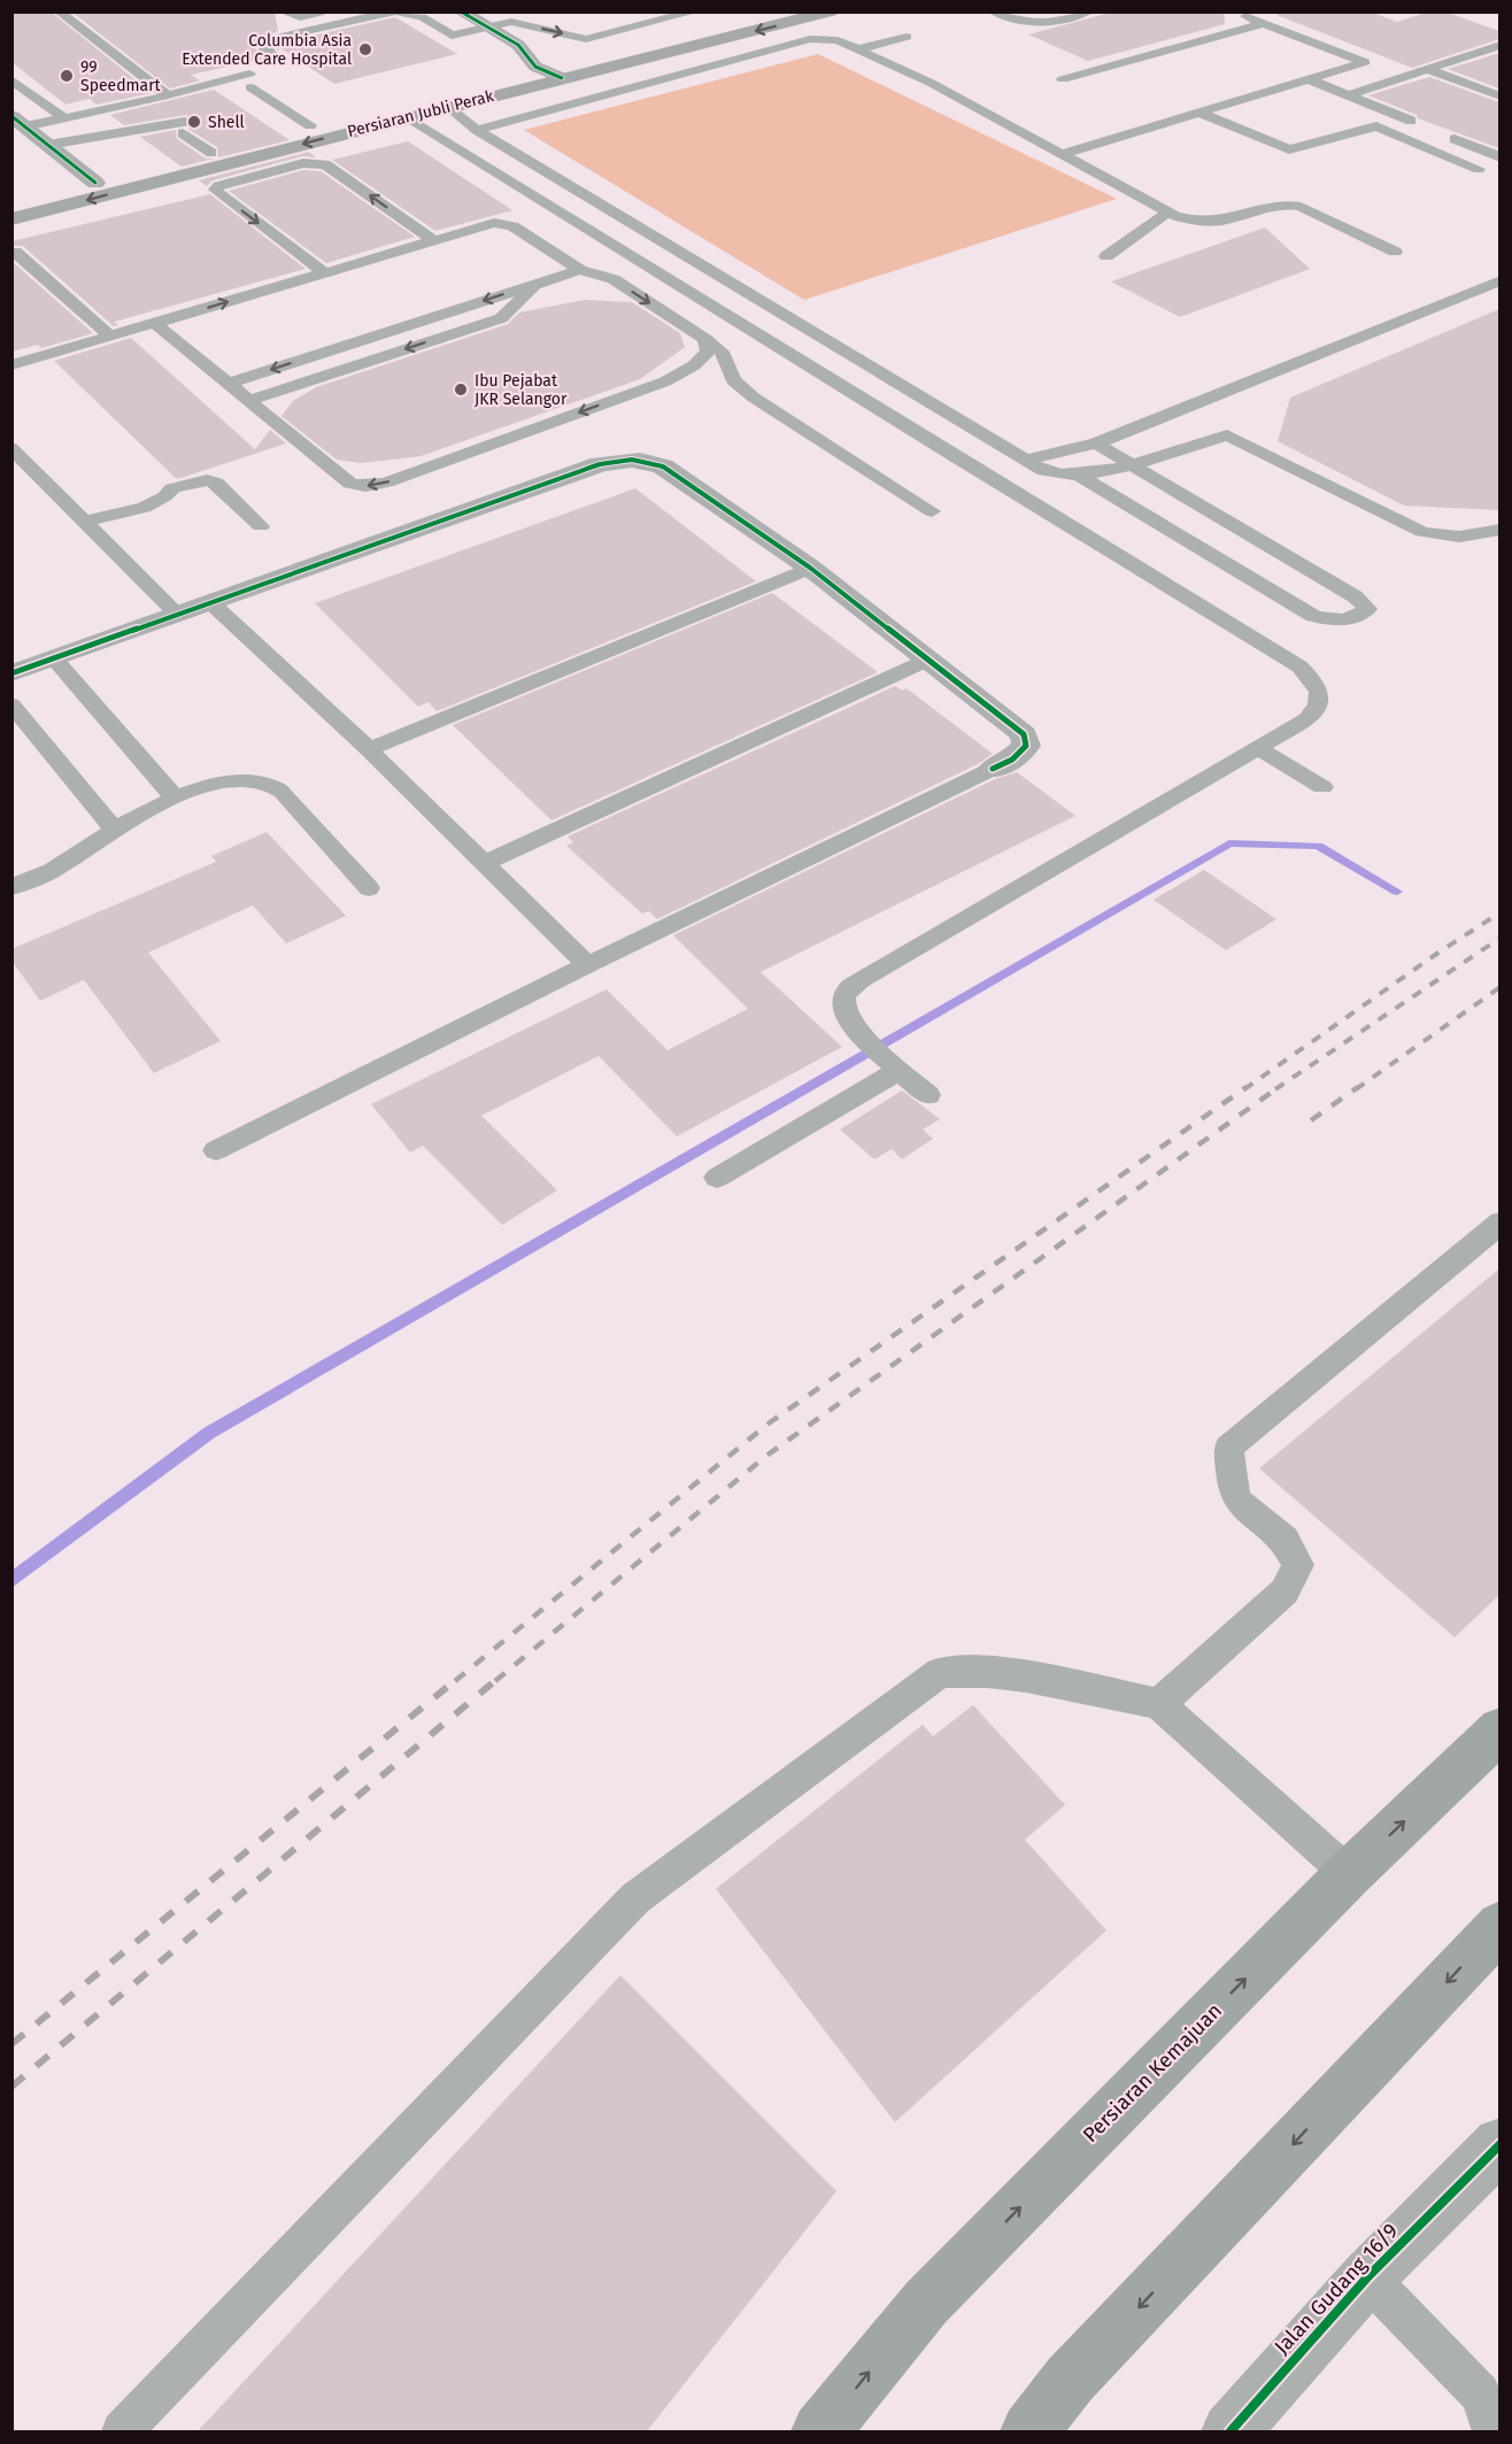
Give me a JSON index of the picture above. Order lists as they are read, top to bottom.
{
  "streets": {
    "main road": ["Persiaran Jubli Perak", "Persiaran Kemajuan"],
    "street": ["Jalan Gudang 16/9"]
  },
  "places": [
    "Columbia Asia Extended Care Hospital",
    "99 Speedmart",
    "Shell",
    "Ibu Pejabat JKR Selangor"
  ]
}
